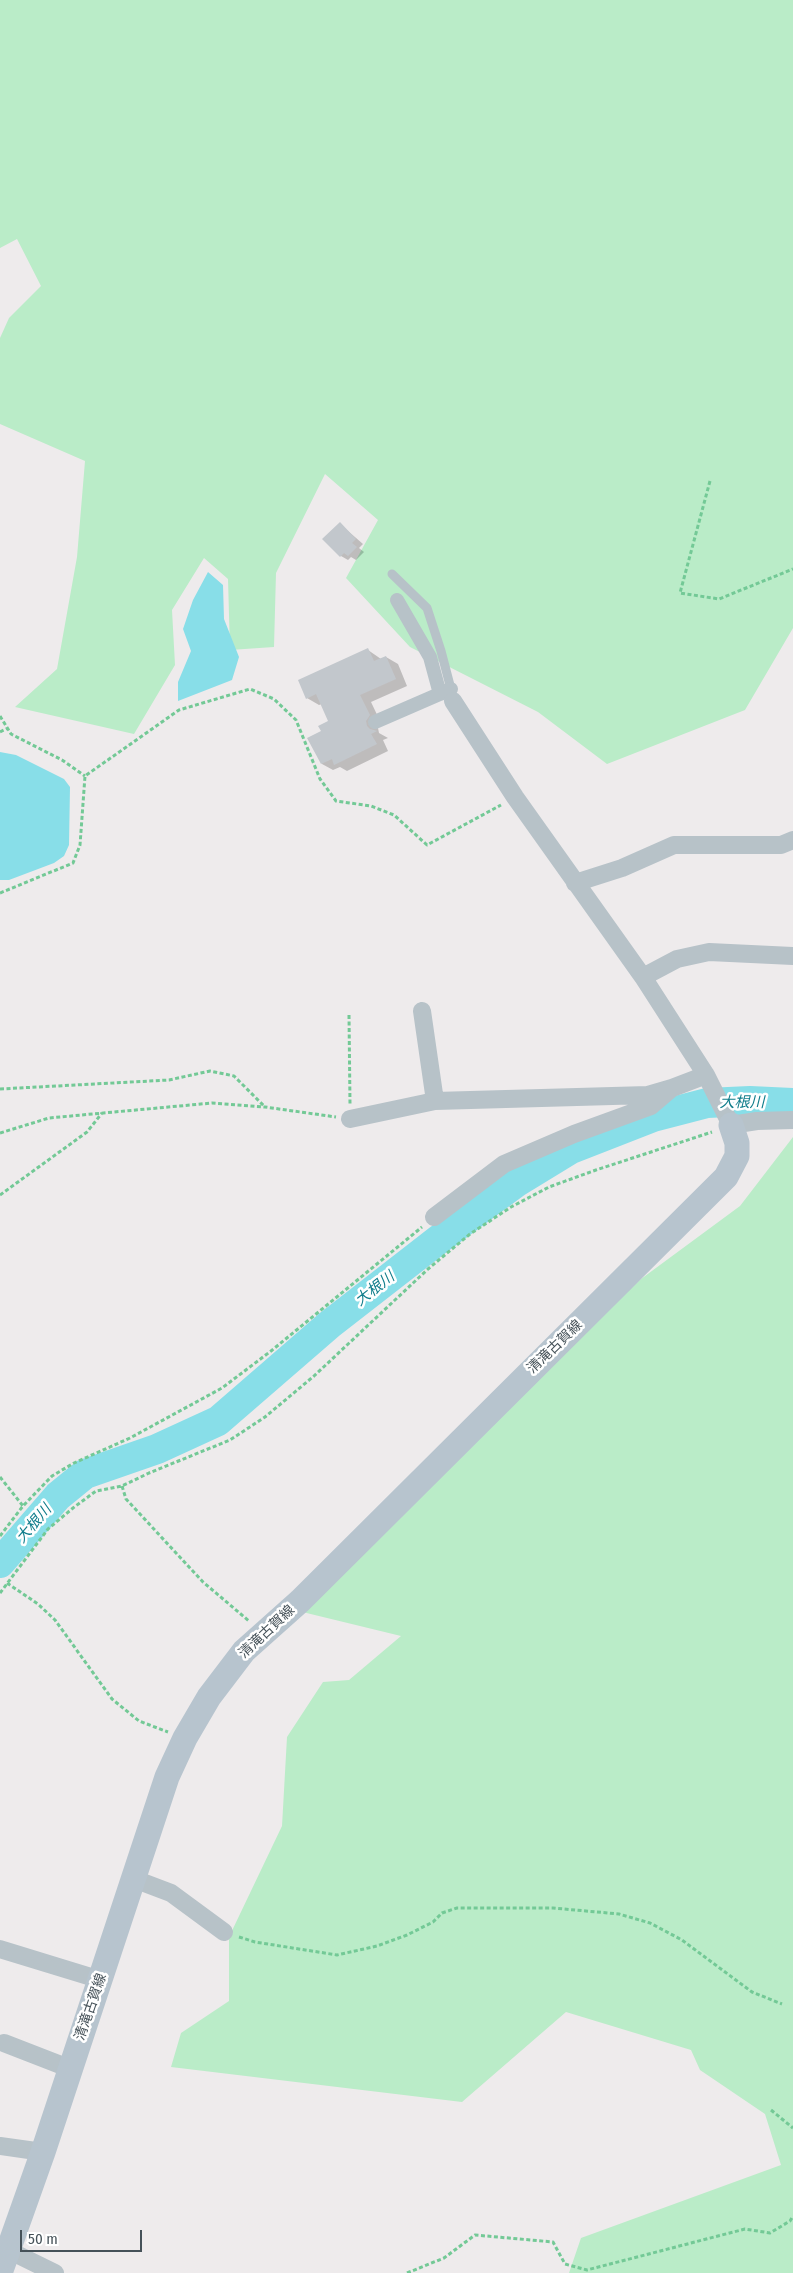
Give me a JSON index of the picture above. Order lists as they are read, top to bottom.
{
  "streets": {
    "main road": ["清滝古賀線"]
  },
  "water": ["大根川"],
  "scale_bar": "50 m"
}
